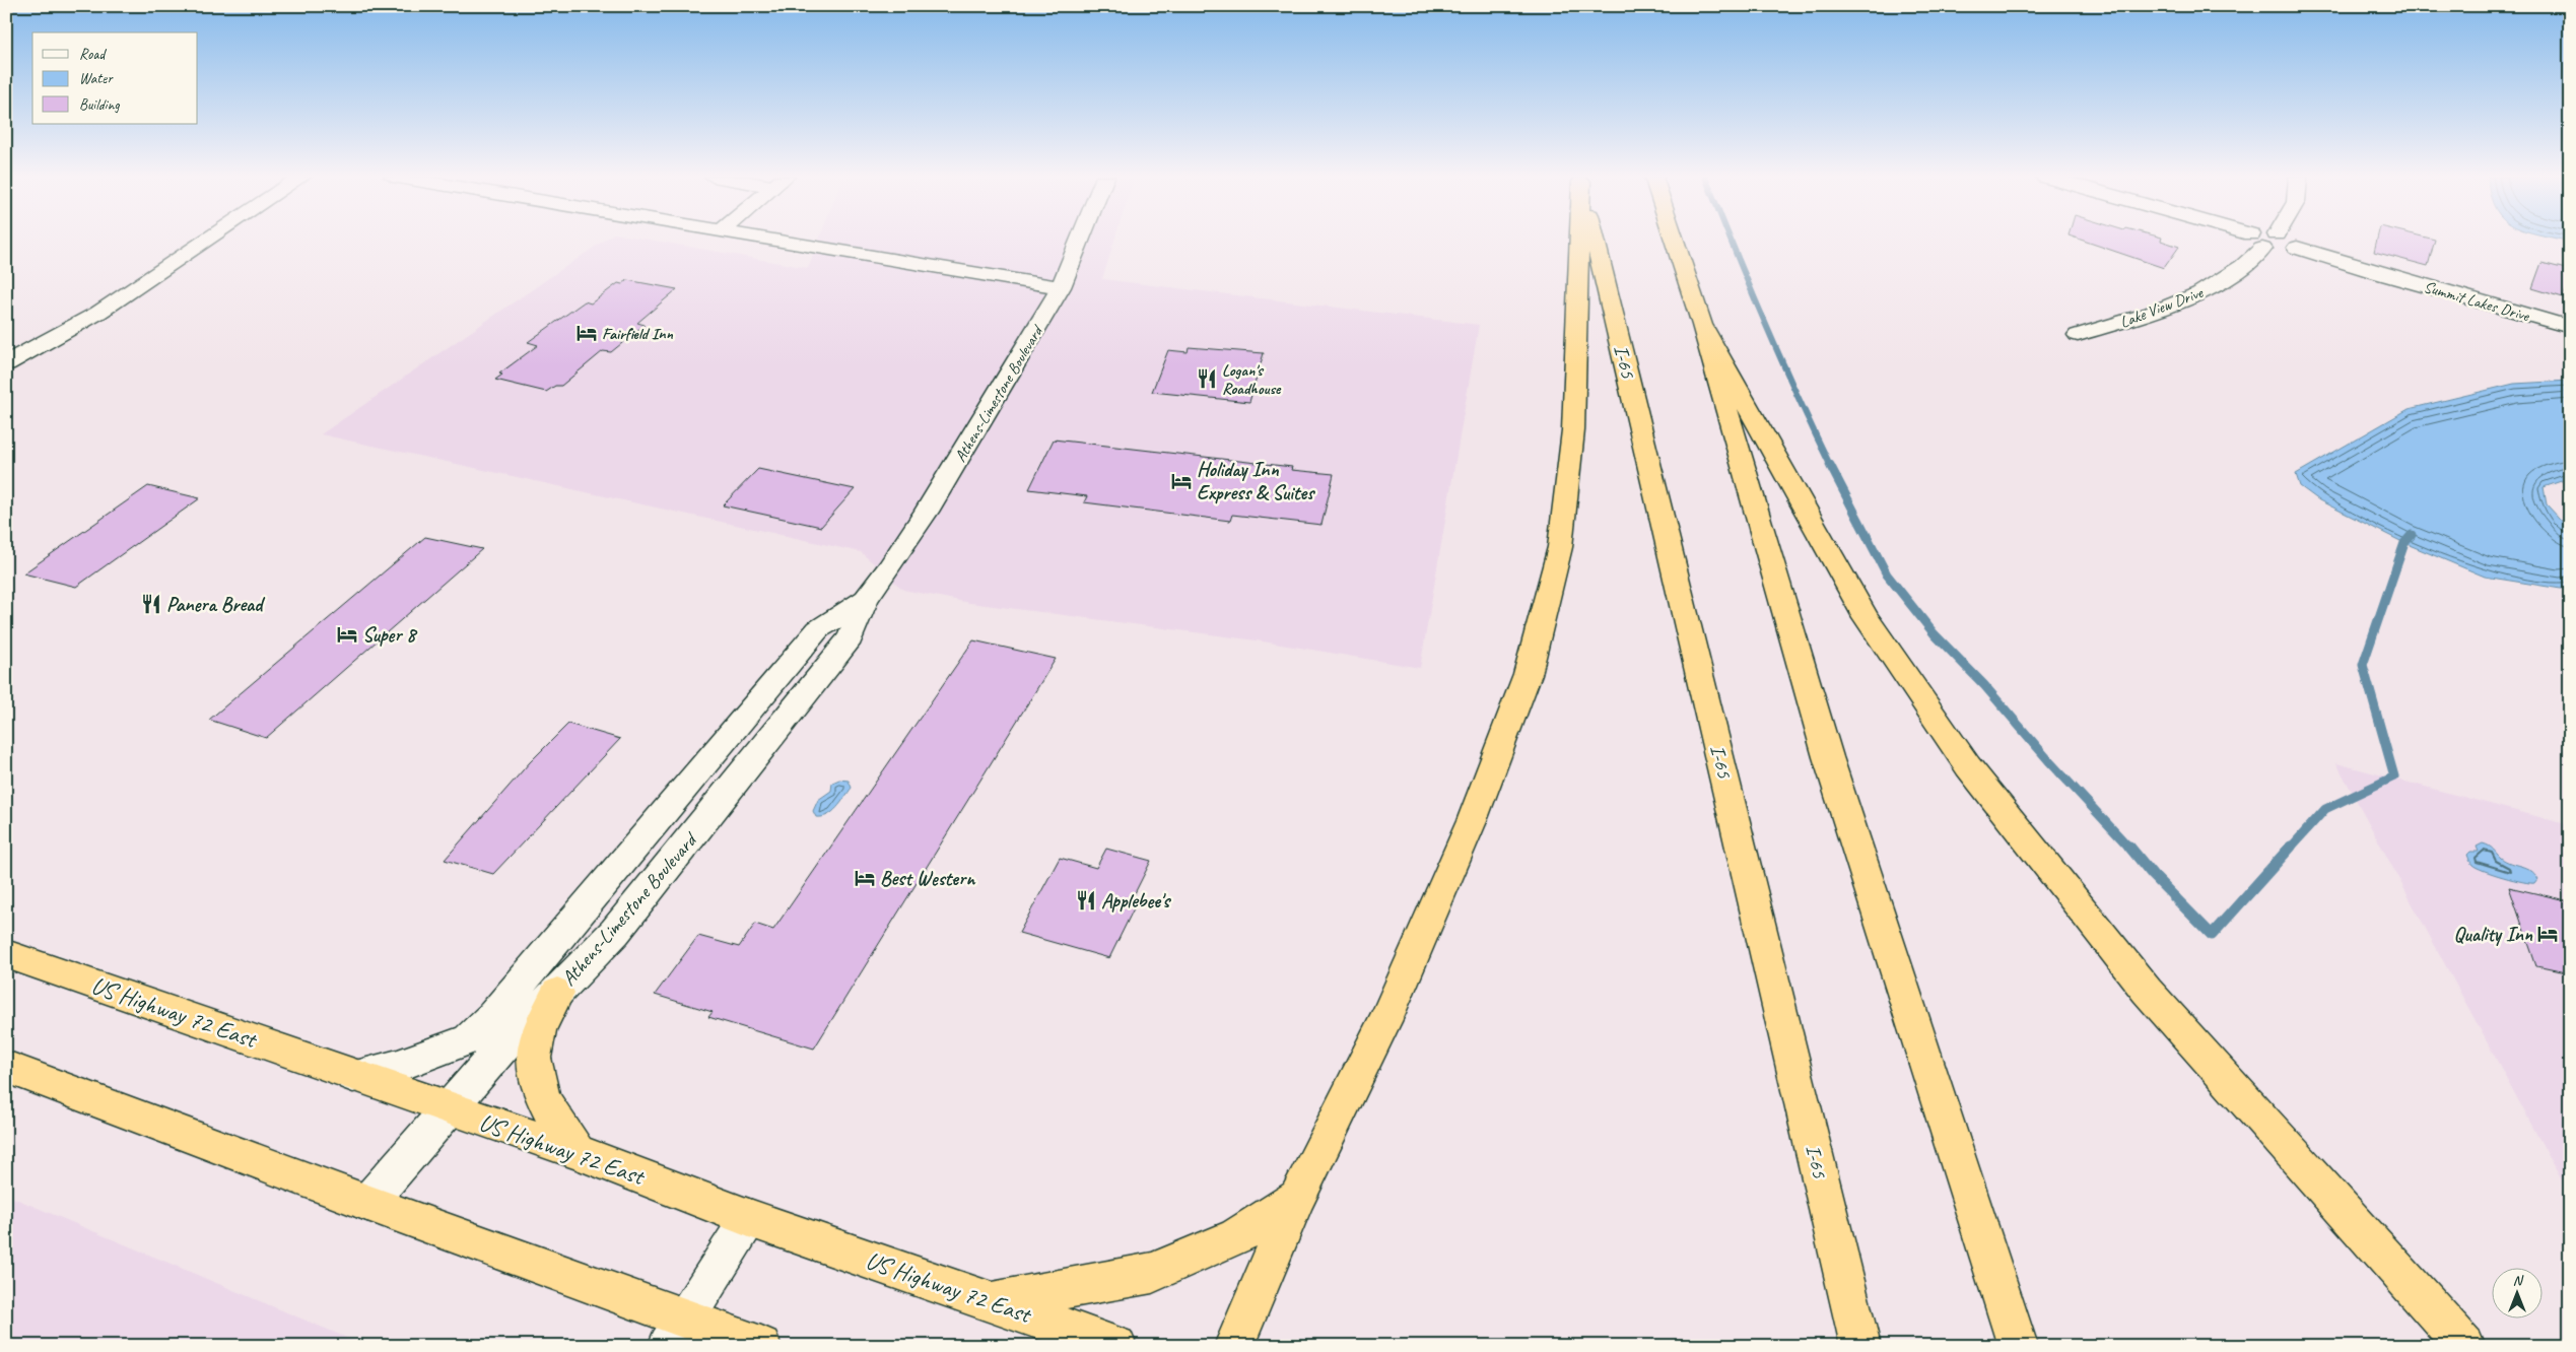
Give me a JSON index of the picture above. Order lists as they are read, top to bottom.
{
  "streets": {
    "highway": ["I-65", "US Highway 72 East"],
    "street": ["Summit Lakes Drive", "Lake View Drive", "Athens-Limestone Boulevard"]
  },
  "crossings": [
    ["Athens-Limestone Boulevard", "US Highway 72 East"]
  ],
  "places": {
    "hotel": [
      "Fairfield Inn",
      "Holiday Inn Express & Suites",
      "Super 8",
      "Best Western",
      "Quality Inn"
    ],
    "restaurant": ["Logan's Roadhouse", "Panera Bread", "Applebee's"]
  },
  "legend": ["Road", "Water", "Building"],
  "north": "top"
}
